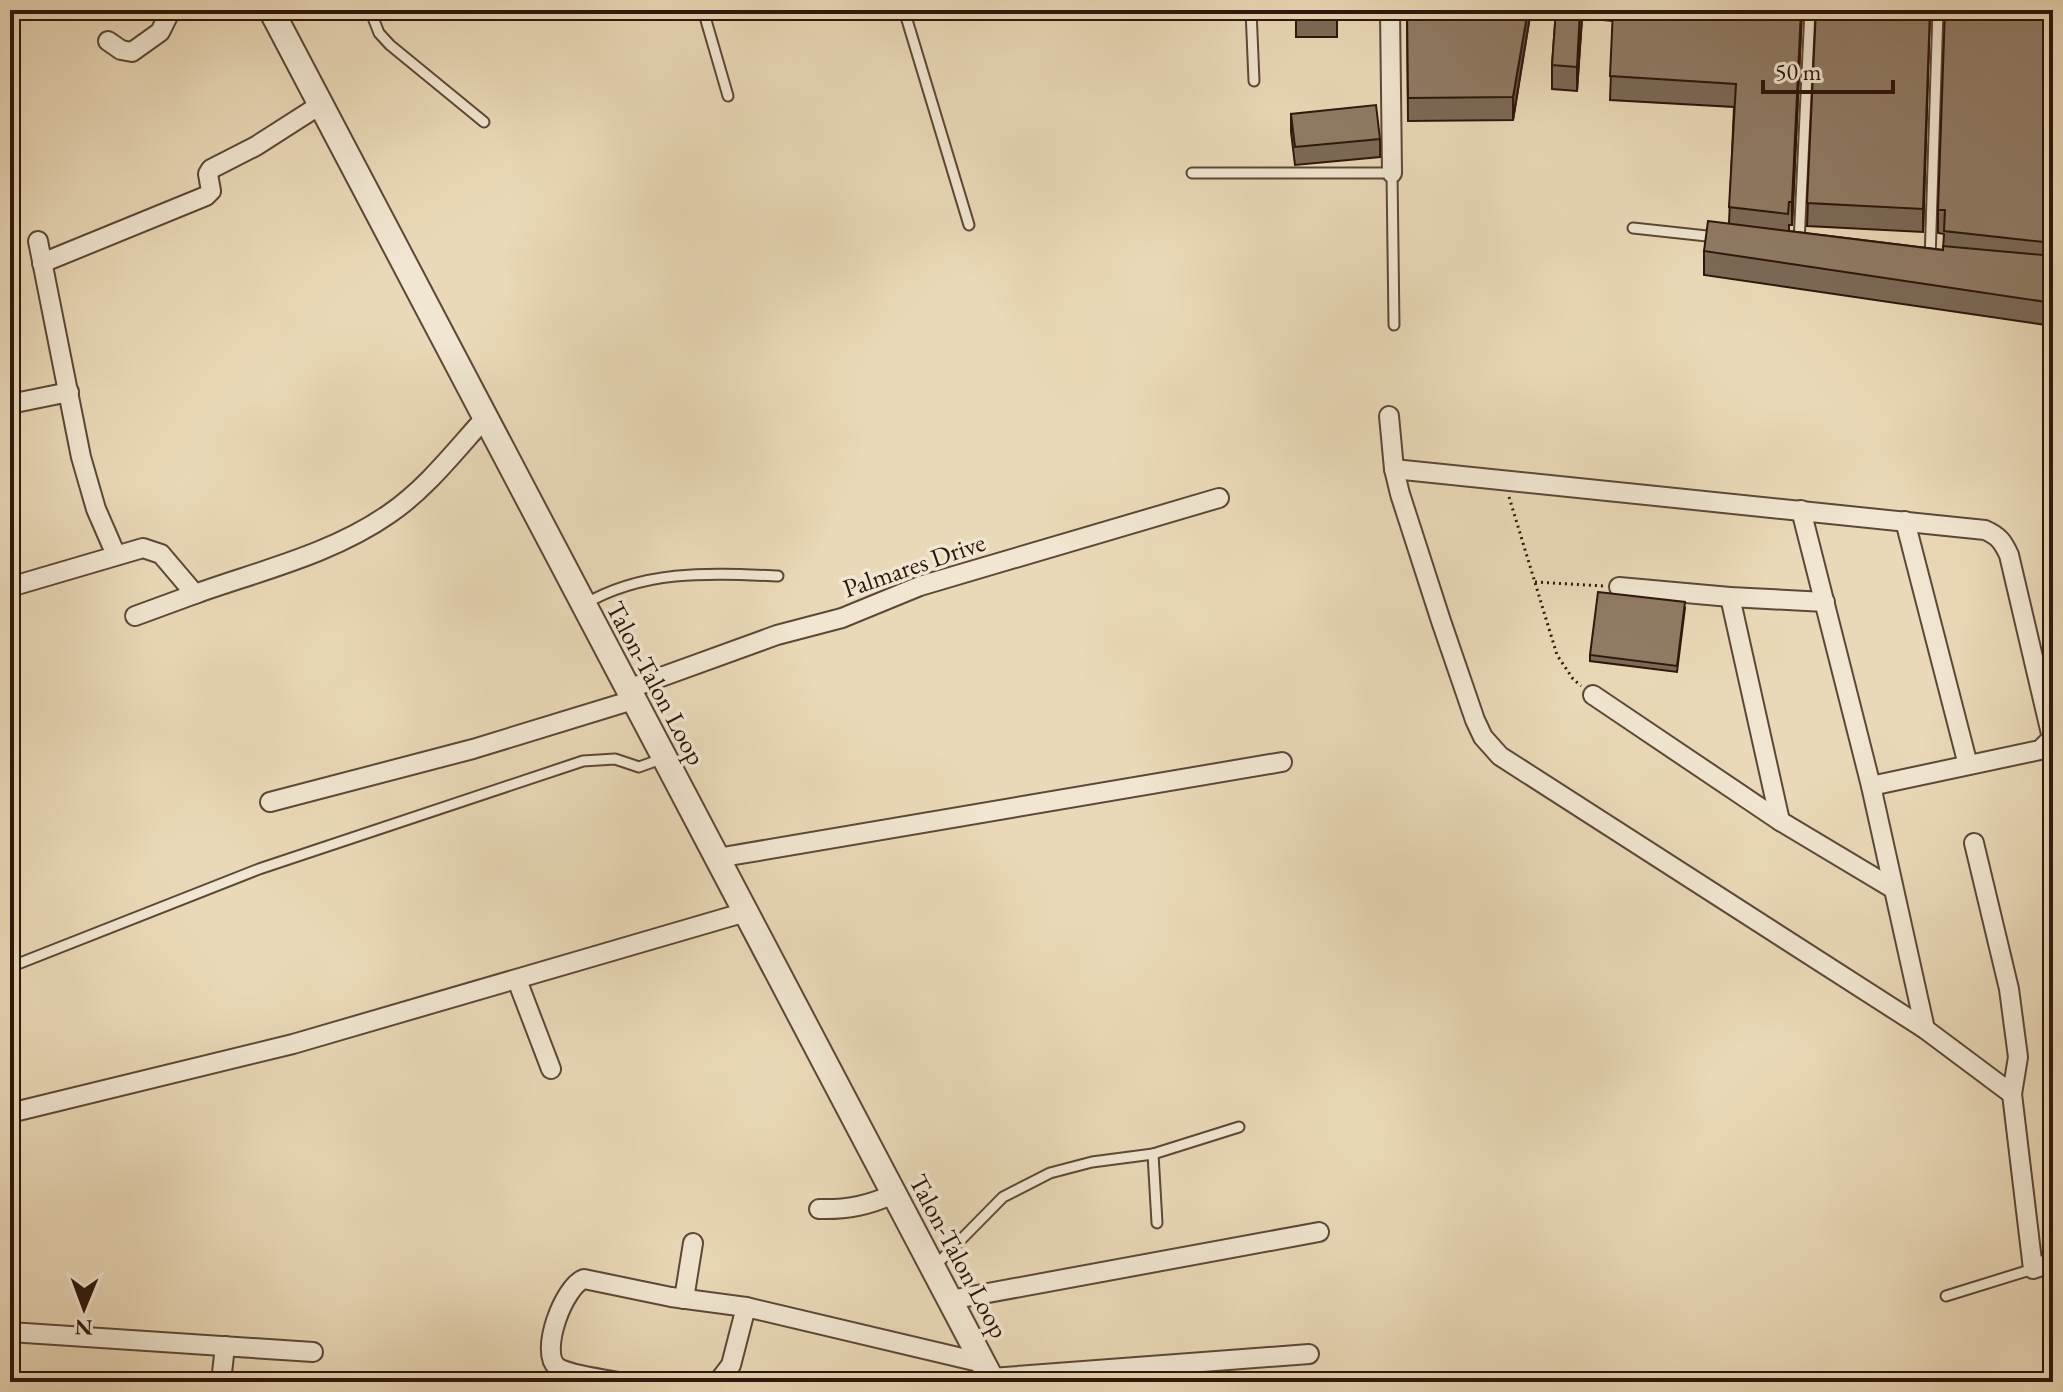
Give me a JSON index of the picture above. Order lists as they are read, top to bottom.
{
  "streets": {
    "street": ["Palmares Drive", "Talon-Talon Loop"]
  },
  "crossings": [
    ["Palmares Drive", "Talon-Talon Loop"]
  ],
  "scale_bar": "50 m",
  "north": "bottom"
}
